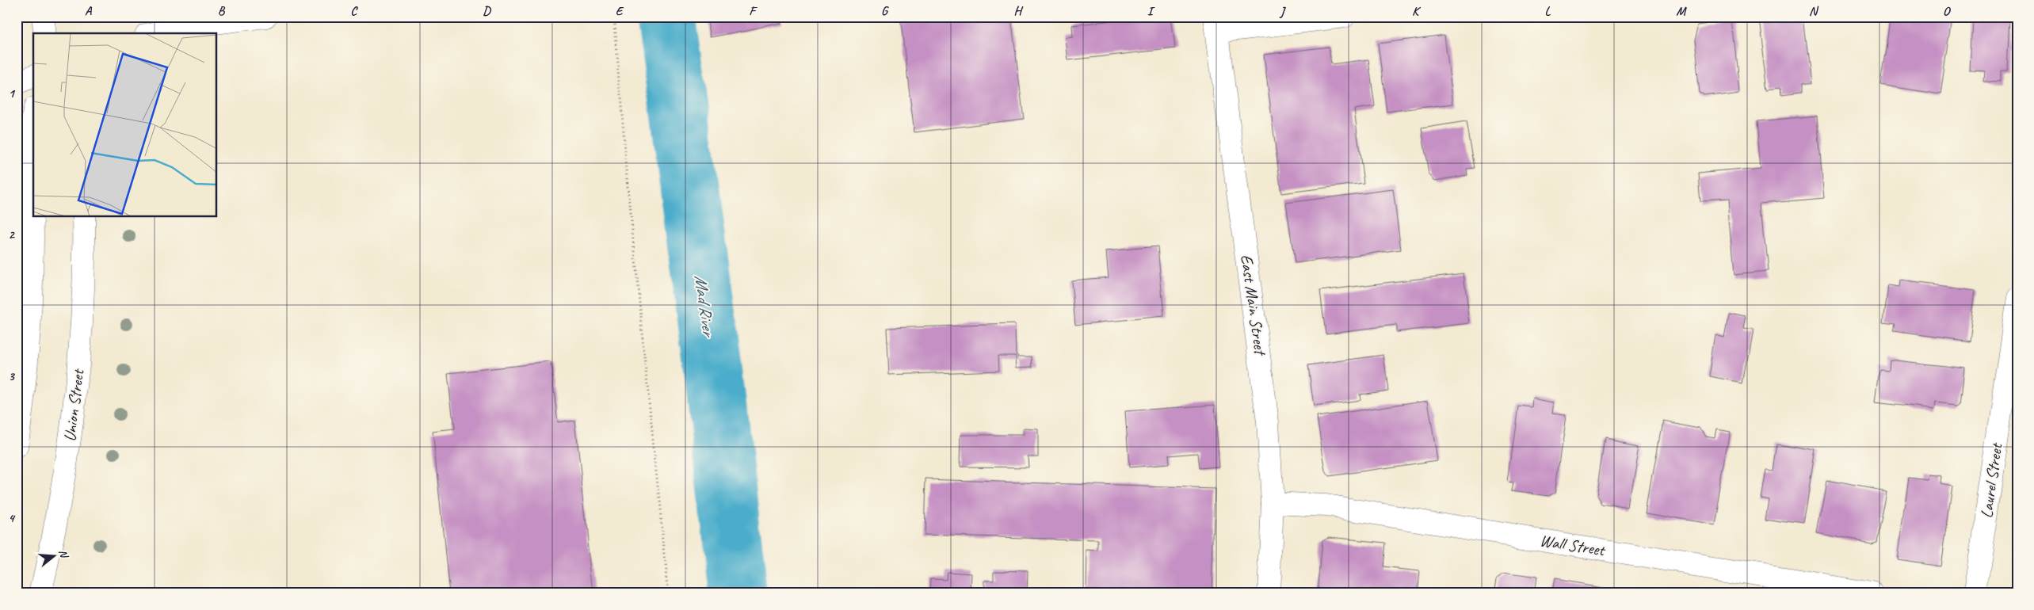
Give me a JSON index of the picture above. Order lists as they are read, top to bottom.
{
  "streets": {
    "main road": [
      "East Main Street",
      "Union Street",
      "Laurel Street",
      "Wall Street"
    ]
  },
  "crossings": [
    ["East Main Street", "Wall Street"]
  ],
  "water": ["Mad River"],
  "north": "right",
  "grid": {
    "columns": [
      "A",
      "B",
      "C",
      "D",
      "E",
      "F",
      "G",
      "H",
      "I",
      "J",
      "K",
      "L",
      "M",
      "N",
      "O"
    ],
    "rows": [
      "1",
      "2",
      "3",
      "4"
    ]
  }
}
